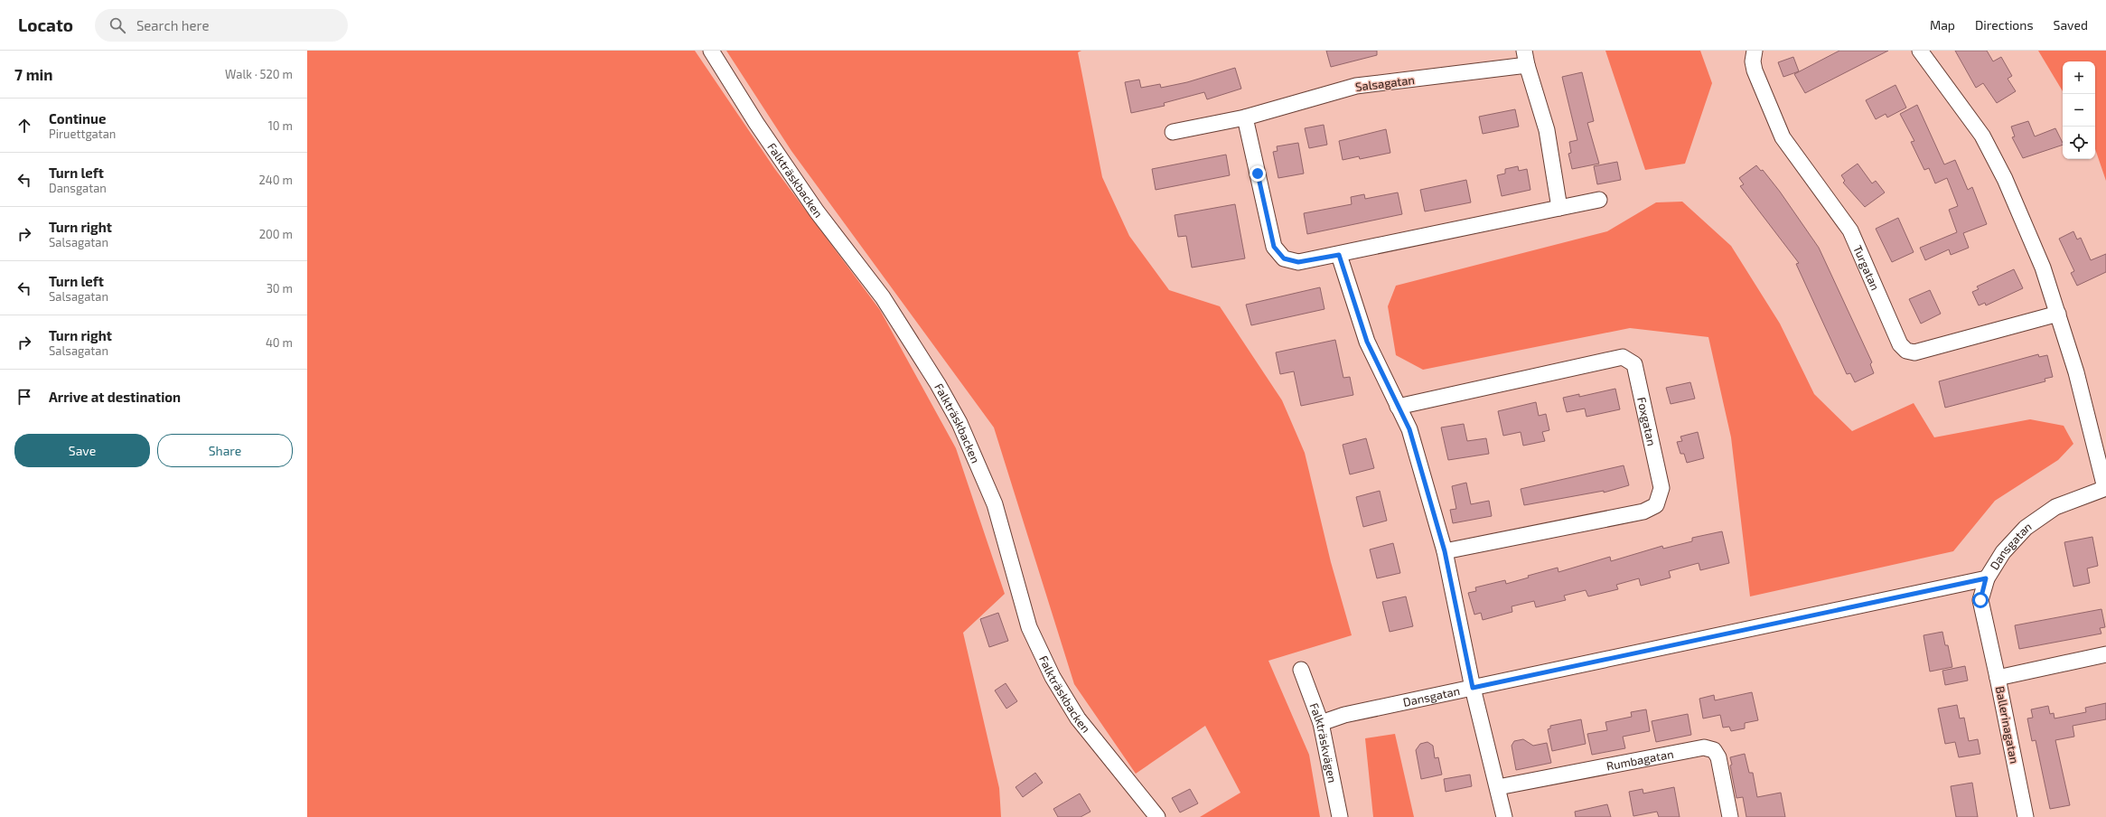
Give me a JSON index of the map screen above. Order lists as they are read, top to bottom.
{
  "streets": {
    "street": [
      "Salsagatan",
      "Falkträskbacken",
      "Turgatan",
      "Foxgatan",
      "Dansgatan",
      "Ballerinagatan",
      "Falkträskvägen",
      "Rumbagatan"
    ]
  },
  "crossings": [
    ["Dansgatan", "Falkträskvägen"]
  ],
  "page": {
    "header": "Locato",
    "search": "Search here",
    "nav": ["Map", "Directions", "Saved"],
    "heading": ["7 min", "Walk · 520 m"],
    "map_buttons": ["+", "−"],
    "list": [
      ["Continue", "Piruettgatan", "10 m"],
      ["Turn left", "Dansgatan", "240 m"],
      ["Turn right", "Salsagatan", "200 m"],
      ["Turn left", "Salsagatan", "30 m"],
      ["Turn right", "Salsagatan", "40 m"],
      "Arrive at destination"
    ],
    "buttons": ["Save", "Share"]
  }
}
